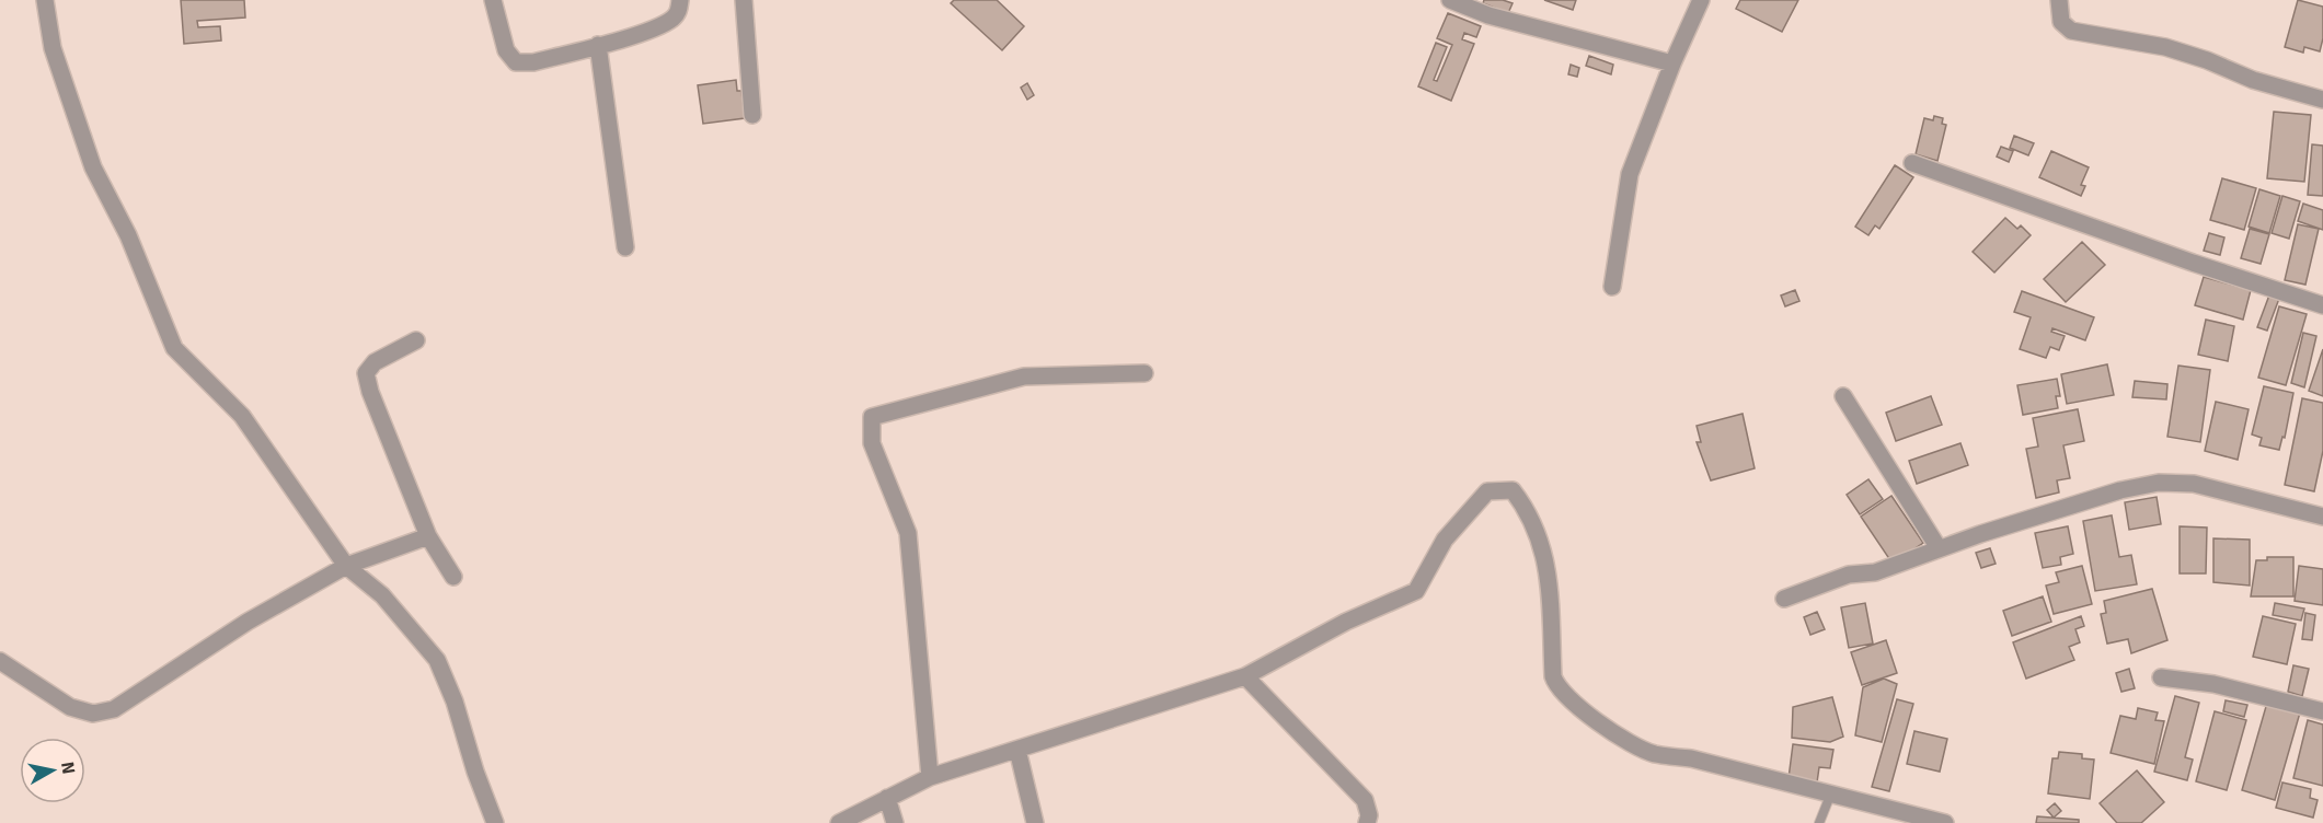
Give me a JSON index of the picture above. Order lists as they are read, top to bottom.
{
  "north": "right"
}
